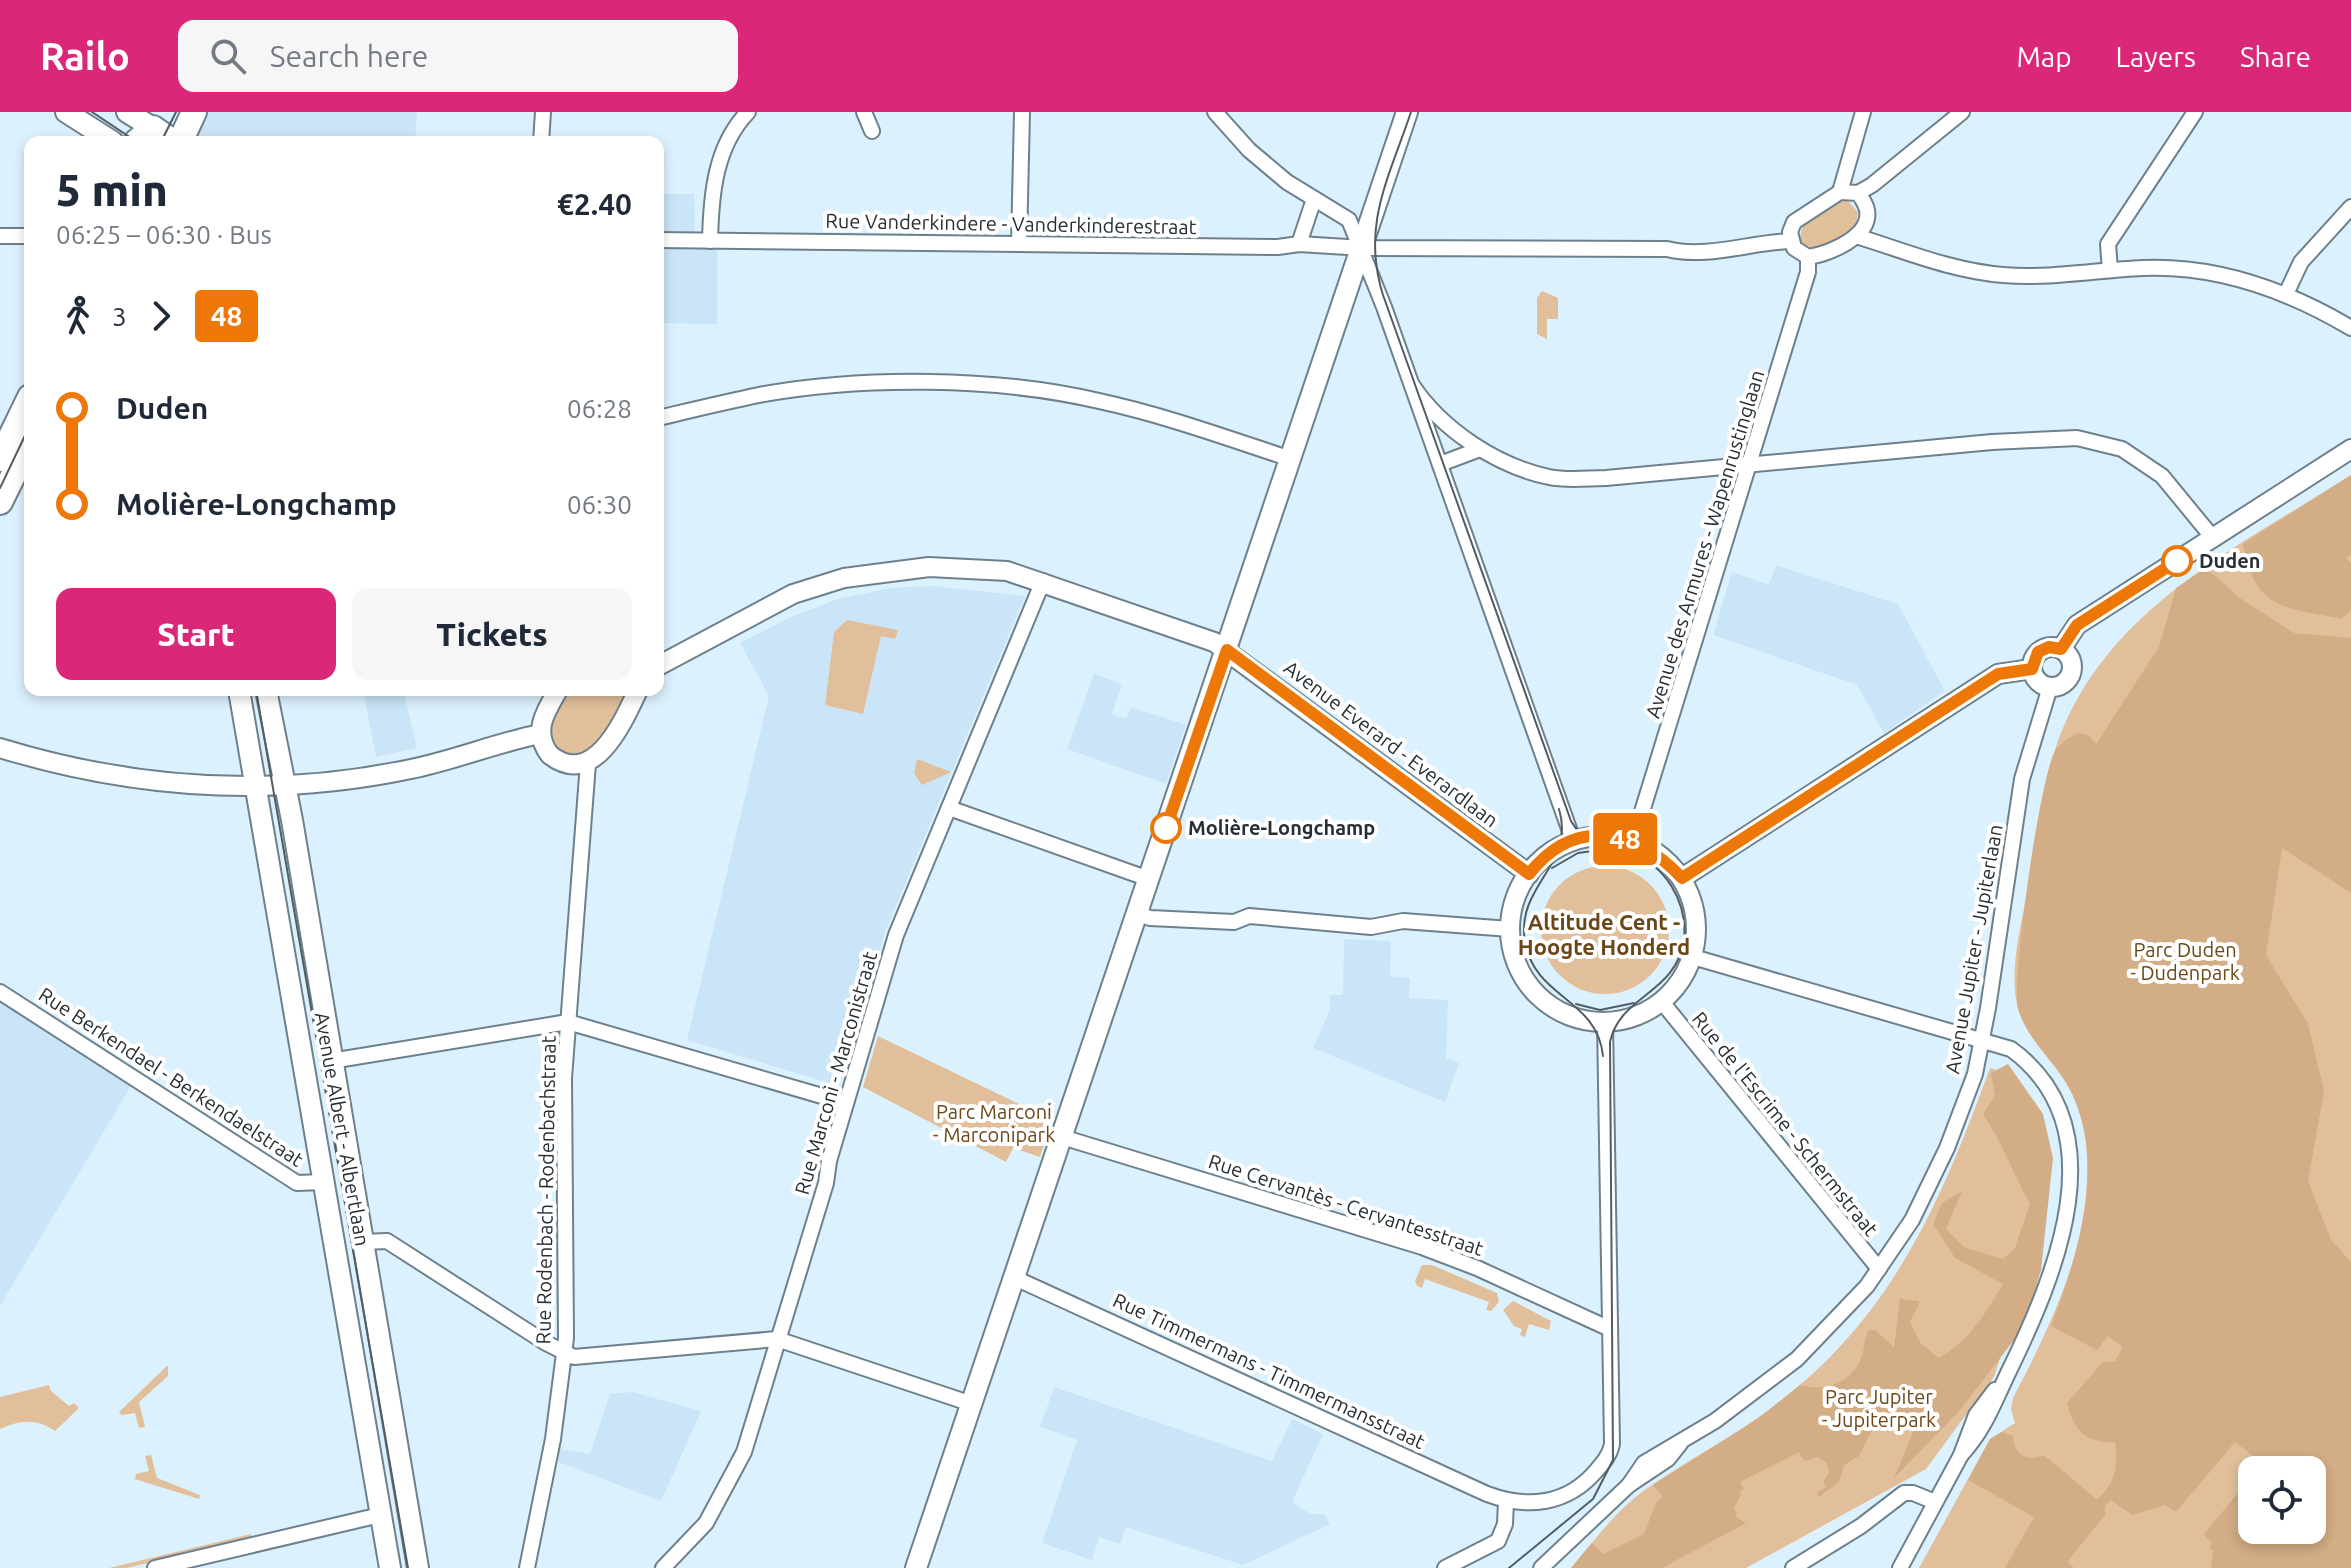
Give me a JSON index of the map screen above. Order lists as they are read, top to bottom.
{
  "streets": {
    "main road": ["Avenue Albert - Albertlaan"],
    "street": [
      "Rue Vanderkindere - Vanderkinderestraat",
      "Avenue des Armures - Wapenrustinglaan",
      "Avenue Everard - Everardlaan",
      "Avenue Jupiter - Jupiterlaan",
      "Rue Marconi - Marconistraat",
      "Rue Berkendael - Berkendaelstraat",
      "Rue de l'Escrime - Schermstraat",
      "Rue Rodenbach - Rodenbachstraat",
      "Rue Cervantès - Cervantesstraat",
      "Rue Timmermans - Timmermansstraat"
    ]
  },
  "crossings": [
    ["Avenue des Armures - Wapenrustinglaan", "Avenue Everard - Everardlaan"],
    ["Avenue des Armures - Wapenrustinglaan", "Rue de l'Escrime - Schermstraat"],
    ["Avenue Everard - Everardlaan", "Rue Marconi - Marconistraat"],
    ["Avenue Everard - Everardlaan", "Rue de l'Escrime - Schermstraat"],
    ["Avenue Jupiter - Jupiterlaan", "Rue de l'Escrime - Schermstraat"],
    ["Rue Berkendael - Berkendaelstraat", "Avenue Albert - Albertlaan"]
  ],
  "districts": ["Altitude Cent - Hoogte Honderd"],
  "parks": ["Parc Duden - Dudenpark", "Parc Marconi - Marconipark", "Parc Jupiter - Jupiterpark"],
  "places": ["Duden", "Molière-Longchamp"],
  "lines": ["bus line 48"],
  "page": {
    "header": "Railo",
    "search": "Search here",
    "nav": ["Map", "Layers", "Share"],
    "on_map": "48",
    "heading": ["5 min", "06:25 – 06:30 · Bus", "€2.40"],
    "legs": ["3", "48"],
    "list": [
      {
        "name": "Duden",
        "value": "06:28"
      },
      {
        "name": "Molière-Longchamp",
        "value": "06:30"
      }
    ],
    "buttons": ["Start", "Tickets"]
  }
}
